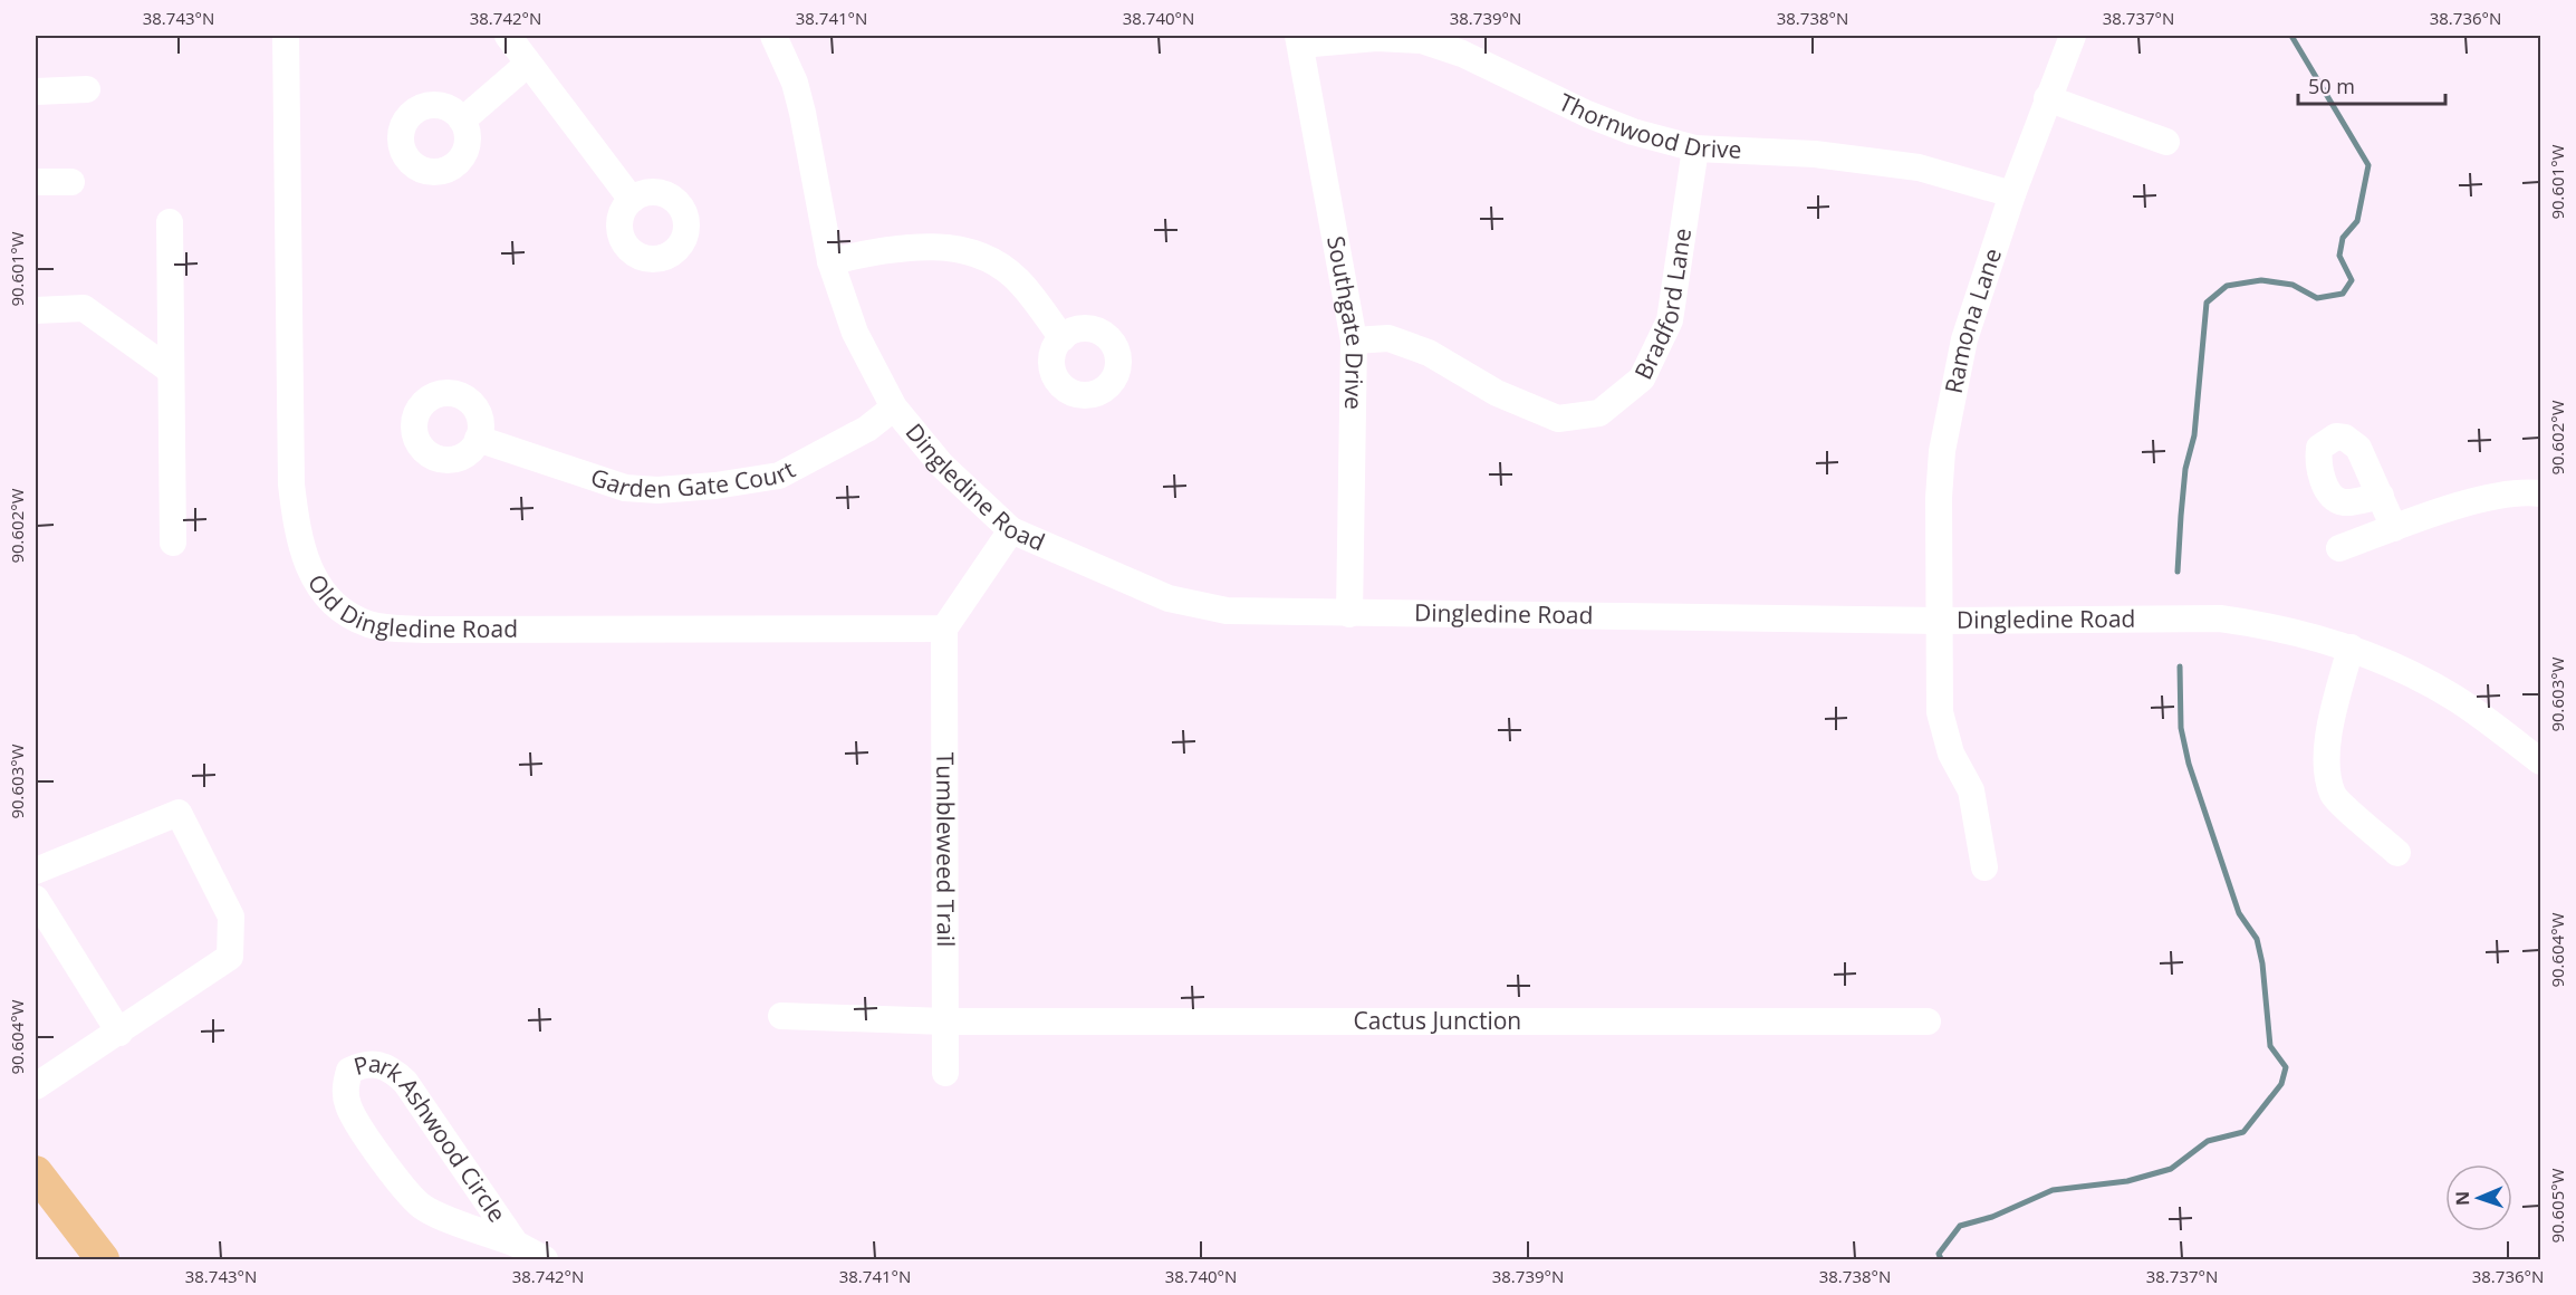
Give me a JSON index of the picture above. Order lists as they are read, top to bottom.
{
  "streets": {
    "street": [
      "Thornwood Drive",
      "Bradford Lane",
      "Ramona Lane",
      "Southgate Drive",
      "Garden Gate Court",
      "Dingledine Road",
      "Old Dingledine Road",
      "Tumbleweed Trail",
      "Cactus Junction",
      "Park Ashwood Circle"
    ]
  },
  "crossings": [
    ["Thornwood Drive", "Bradford Lane"],
    ["Thornwood Drive", "Ramona Lane"],
    ["Thornwood Drive", "Southgate Drive"],
    ["Bradford Lane", "Southgate Drive"],
    ["Ramona Lane", "Dingledine Road"],
    ["Southgate Drive", "Dingledine Road"],
    ["Garden Gate Court", "Dingledine Road"],
    ["Old Dingledine Road", "Tumbleweed Trail"],
    ["Tumbleweed Trail", "Cactus Junction"]
  ],
  "scale_bar": "50 m",
  "north": "left",
  "coordinates": [
    "38.743°N",
    "38.742°N",
    "38.741°N",
    "38.740°N",
    "38.739°N",
    "38.738°N",
    "38.737°N",
    "38.736°N",
    "90.601°W",
    "90.602°W",
    "90.603°W",
    "90.604°W",
    "90.605°W"
  ]
}
